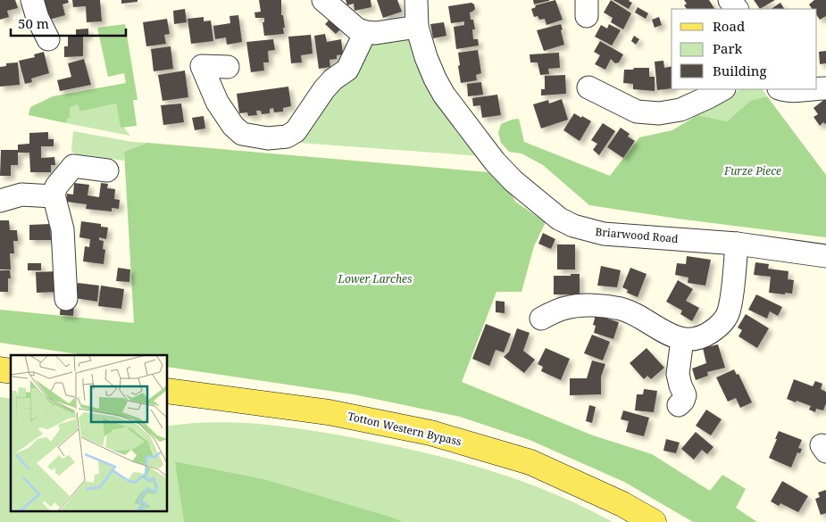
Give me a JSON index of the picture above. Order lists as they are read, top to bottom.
{
  "streets": {
    "main road": ["Totton Western Bypass"],
    "street": ["Briarwood Road"]
  },
  "parks": ["Furze Piece", "Lower Larches"],
  "legend": ["Road", "Park", "Building"],
  "scale_bar": "50 m"
}
